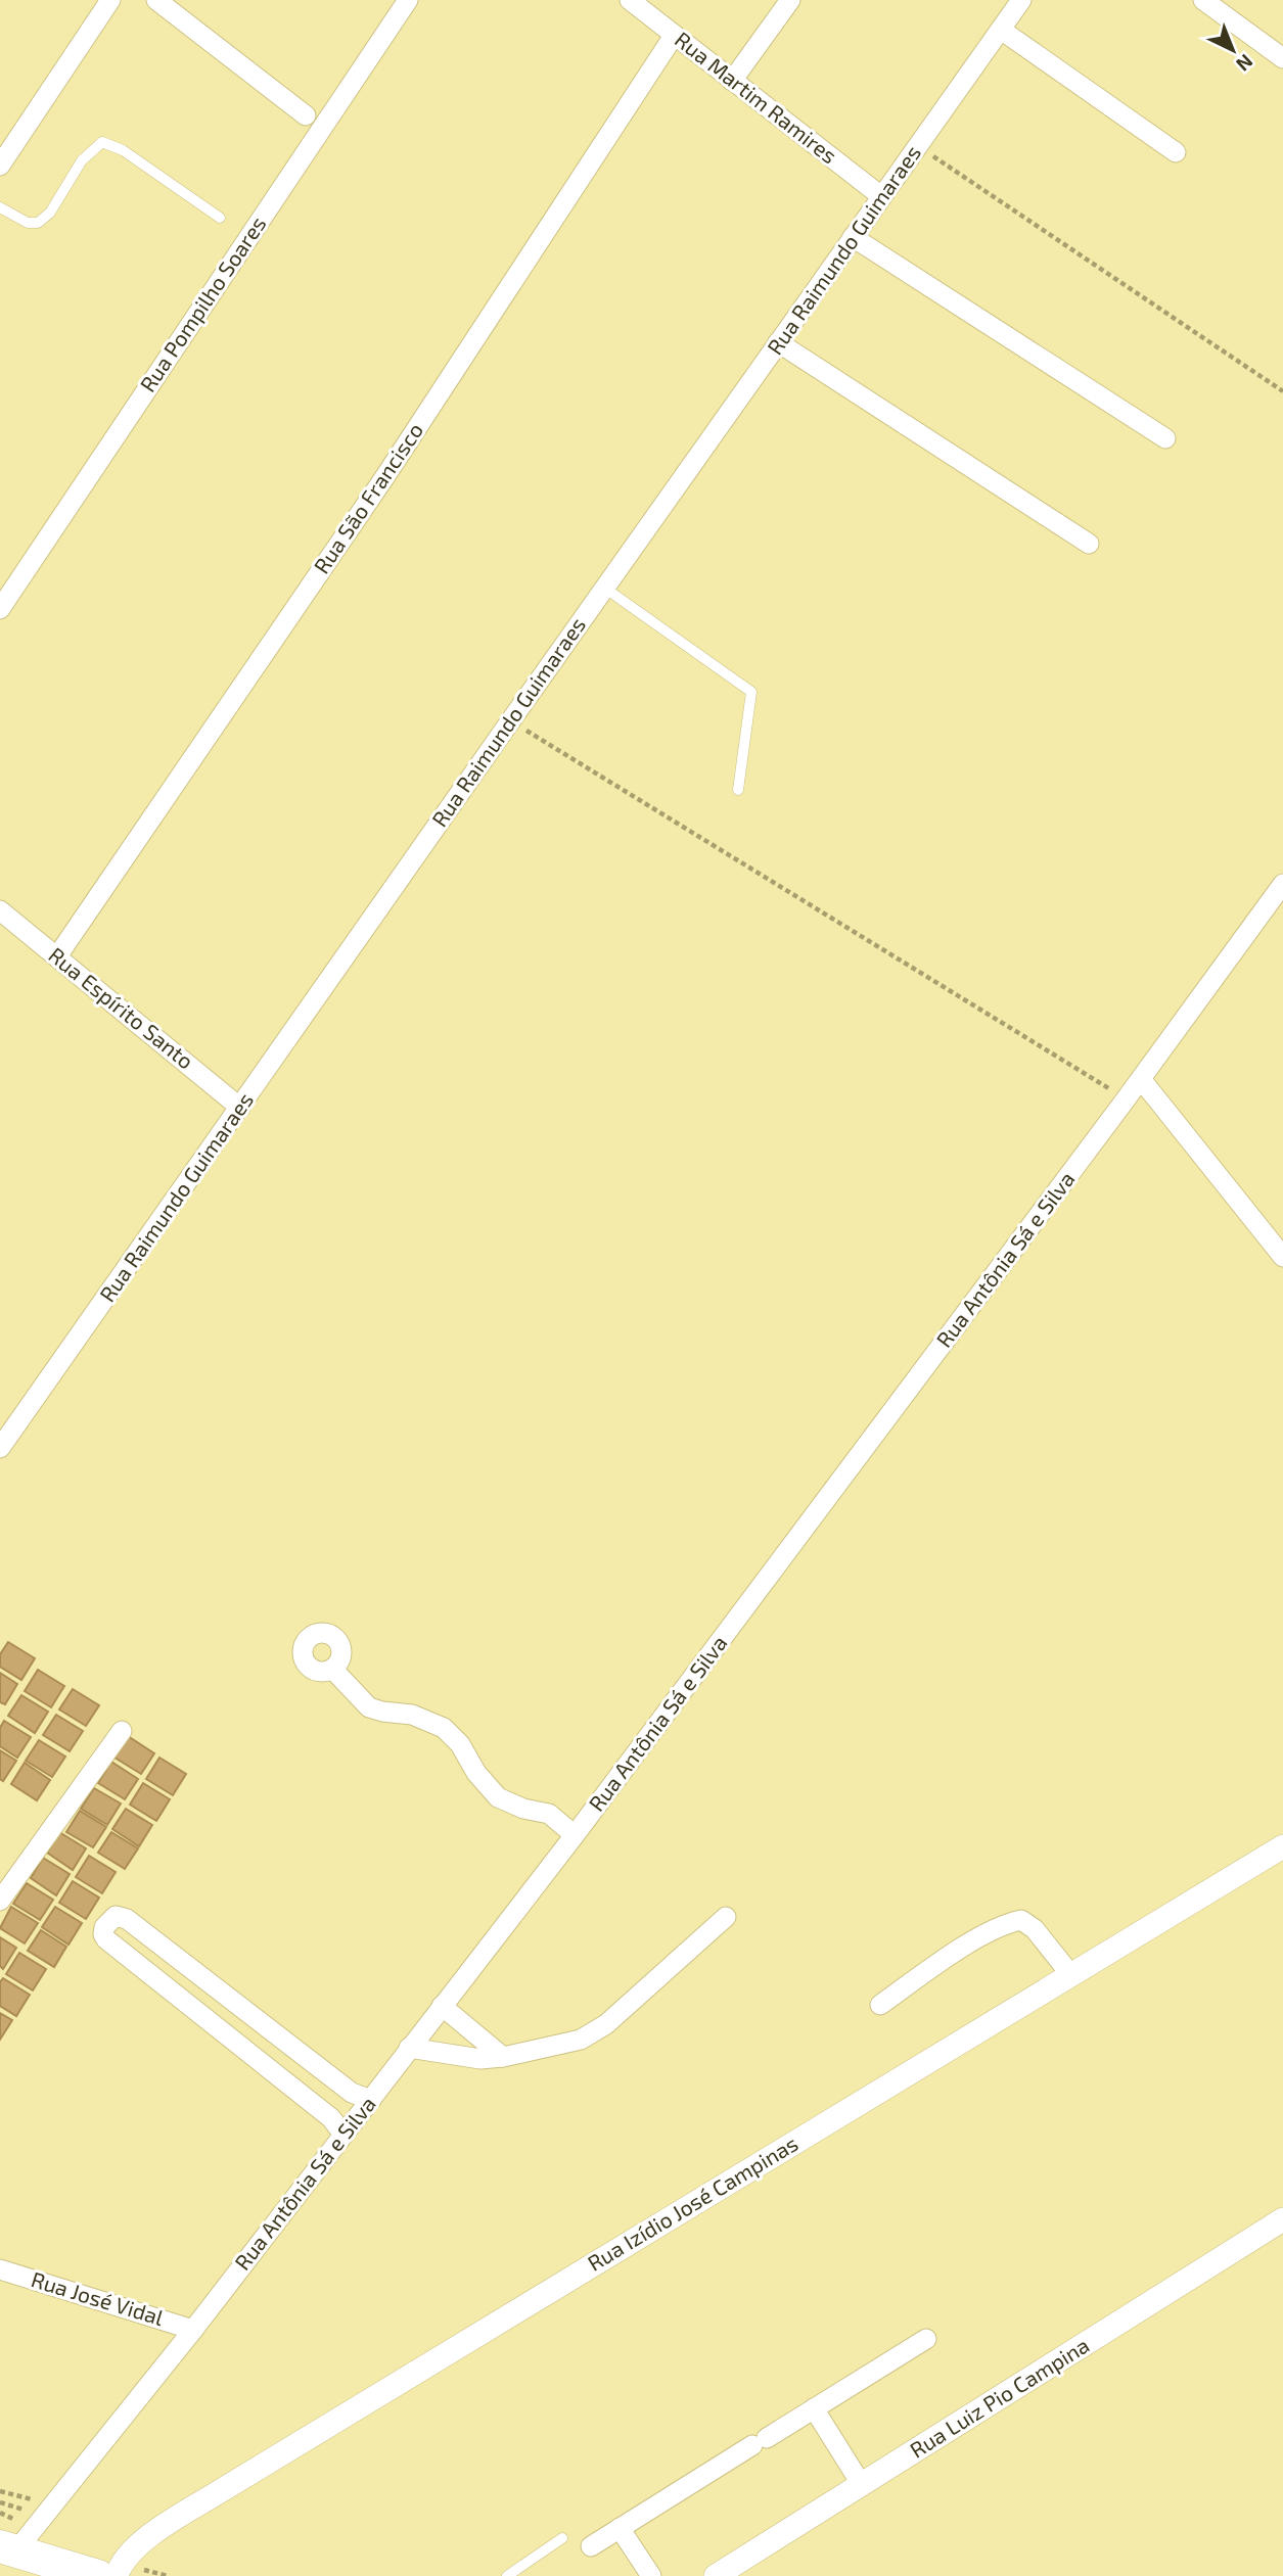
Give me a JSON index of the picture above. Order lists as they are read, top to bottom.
{
  "streets": {
    "street": [
      "Rua Martim Ramires",
      "Rua Raimundo Guimaraes",
      "Rua Pompilho Soares",
      "Rua São Francisco",
      "Rua Espírito Santo",
      "Rua Antônia Sá e Silva",
      "Rua Izídio José Campinas",
      "Rua José Vidal",
      "Rua Luiz Pio Campina"
    ]
  },
  "crossings": [
    ["Rua Martim Ramires", "Rua Raimundo Guimaraes"],
    ["Rua Martim Ramires", "Rua São Francisco"],
    ["Rua Raimundo Guimaraes", "Rua Espírito Santo"],
    ["Rua São Francisco", "Rua Espírito Santo"],
    ["Rua Antônia Sá e Silva", "Rua José Vidal"]
  ],
  "north": "bottom right"
}
